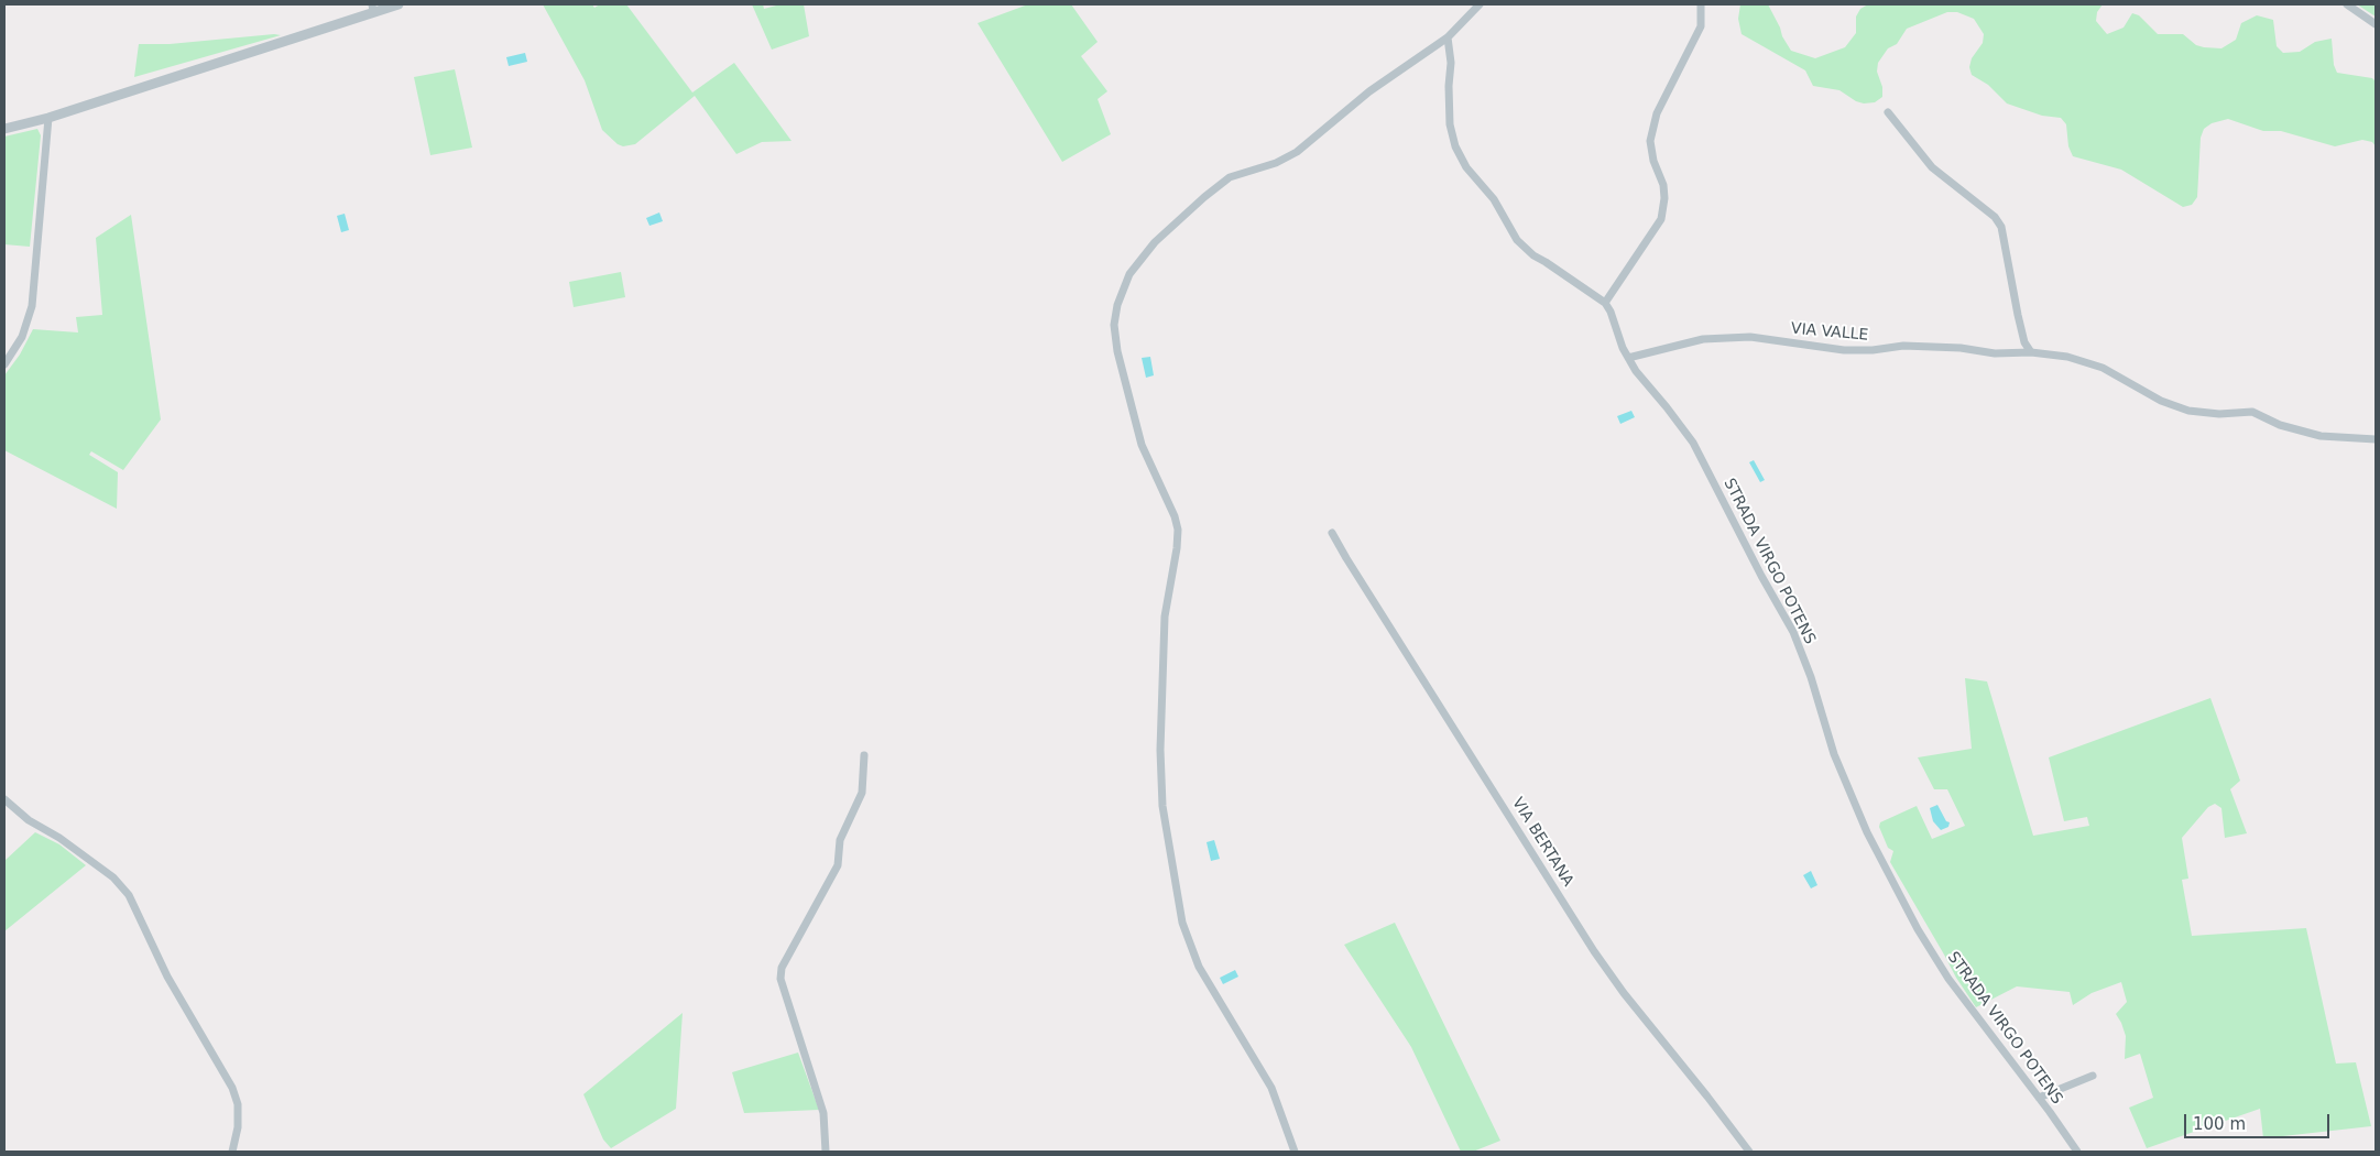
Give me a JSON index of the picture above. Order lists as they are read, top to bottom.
{
  "streets": {
    "street": ["VIA VALLE", "STRADA VIRGO POTENS", "VIA BERTANA"]
  },
  "crossings": [
    ["VIA VALLE", "STRADA VIRGO POTENS"]
  ],
  "scale_bar": "100 m"
}
